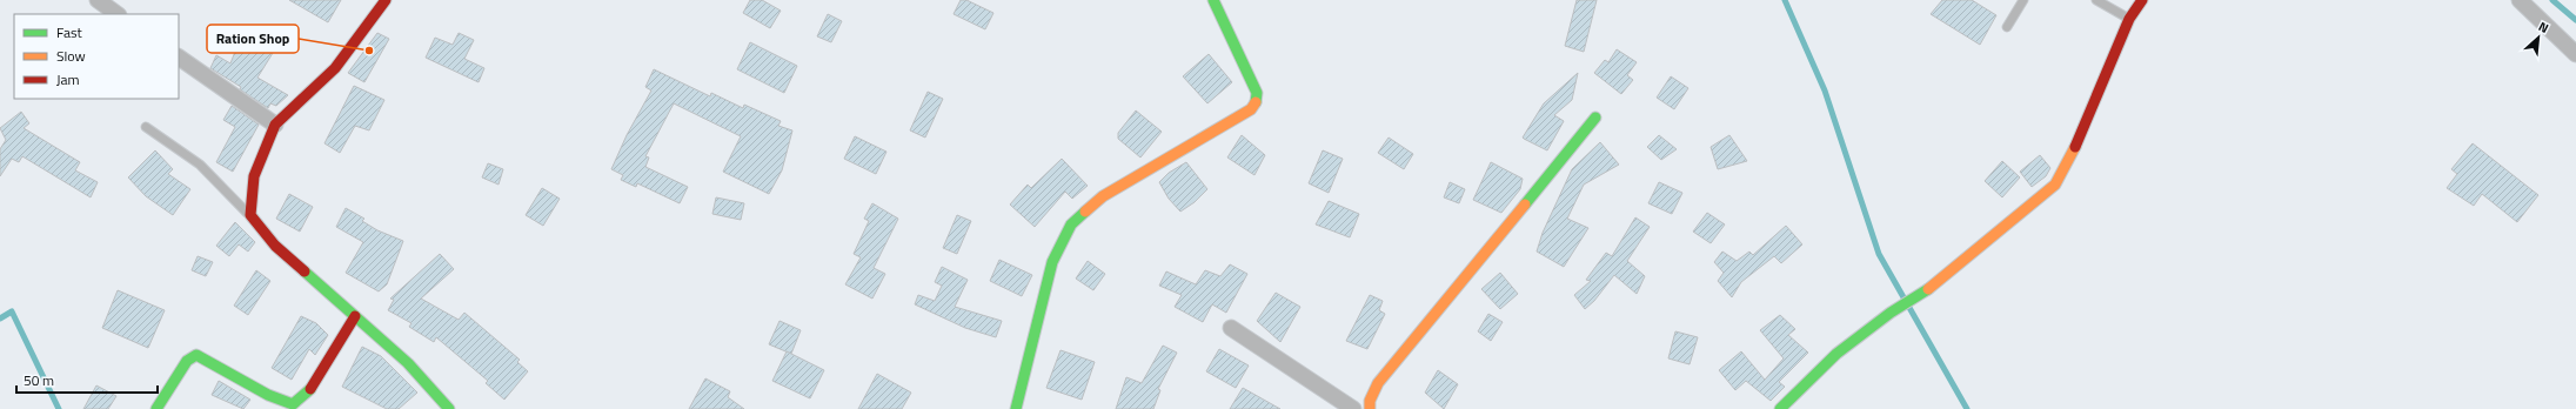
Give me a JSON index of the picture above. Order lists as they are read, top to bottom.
{
  "places": ["Ration Shop"],
  "legend": ["Fast", "Slow", "Jam"],
  "scale_bar": "50 m",
  "north": "top right"
}
